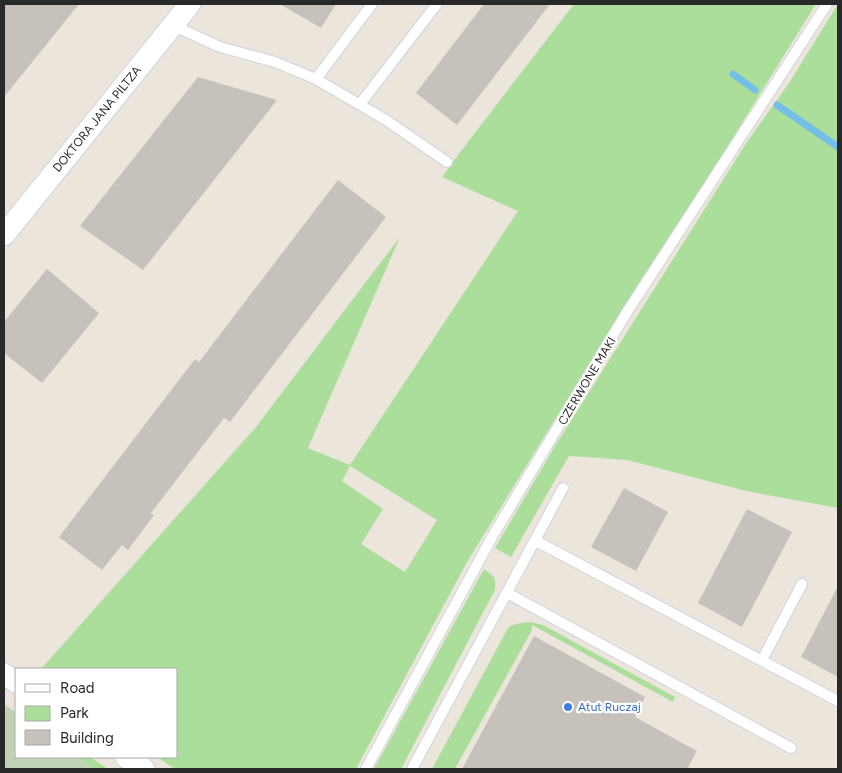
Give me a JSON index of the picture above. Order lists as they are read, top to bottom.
{
  "streets": {
    "street": ["DOKTORA JANA PILTZA"],
    "lane": ["CZERWONE MAKI"]
  },
  "places": ["Atut Ruczaj"],
  "legend": ["Road", "Park", "Building"]
}
